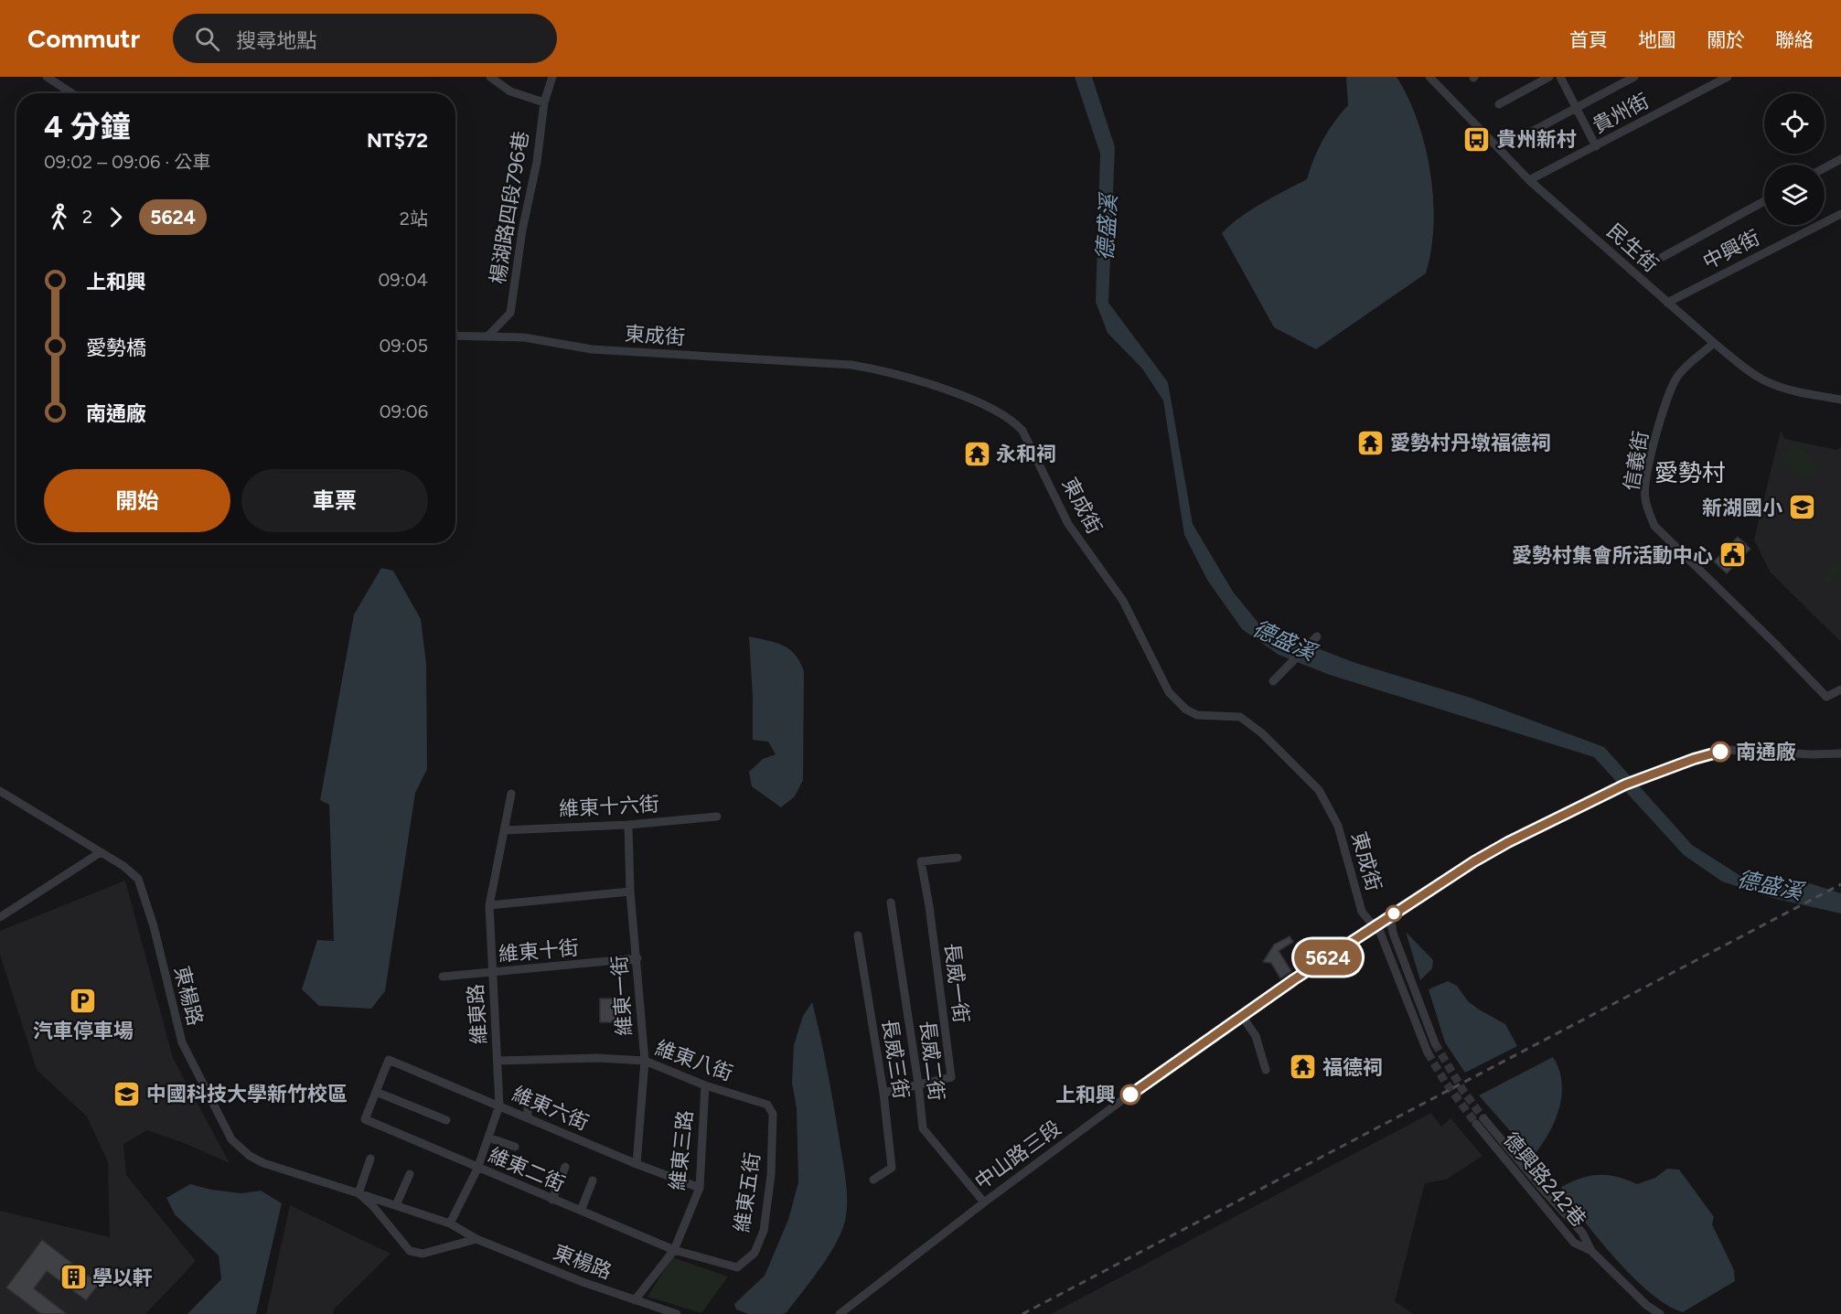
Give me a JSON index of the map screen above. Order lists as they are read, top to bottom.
{
  "streets": {
    "street": [
      "貴州街",
      "楊湖路四段796巷",
      "民生街",
      "中興街",
      "東成街",
      "信義街",
      "維東十六街",
      "維東十街",
      "長威一街",
      "東楊路",
      "維東一街",
      "維東路",
      "長威三街",
      "維東八街",
      "長威二街",
      "維東六街",
      "維東三路",
      "中山路三段",
      "維東二街",
      "德興路242巷",
      "維東五街"
    ]
  },
  "crossings": [
    ["貴州街", "民生街"],
    ["楊湖路四段796巷", "東成街"],
    ["民生街", "中興街"],
    ["民生街", "信義街"],
    ["東成街", "中山路三段"],
    ["維東十六街", "維東一街"],
    ["維東十六街", "維東路"],
    ["維東十街", "維東一街"],
    ["維東十街", "維東路"],
    ["長威一街", "長威三街"],
    ["長威一街", "長威二街"],
    ["東楊路", "維東路"],
    ["東楊路", "維東三路"],
    ["維東一街", "維東八街"],
    ["維東一街", "維東六街"],
    ["維東路", "維東八街"],
    ["維東路", "維東六街"],
    ["維東路", "維東二街"],
    ["維東八街", "維東三路"],
    ["維東八街", "維東五街"],
    ["長威二街", "中山路三段"],
    ["維東六街", "維東三路"],
    ["維東六街", "維東二街"],
    ["維東三路", "維東二街"],
    ["維東二街", "維東五街"]
  ],
  "districts": ["愛勢村"],
  "water": ["德盛溪"],
  "places": {
    "bus stop": ["貴州新村"],
    "temple": ["愛勢村丹墩福德祠", "永和祠", "福德祠"],
    "school or university": ["新湖國小", "中國科技大學新竹校區"],
    "public building": ["愛勢村集會所活動中心"],
    "other": ["南通廠", "上和興"],
    "parking": ["汽車停車場"],
    "building": ["學以軒"]
  },
  "lines": ["bus line 5624"],
  "page": {
    "header": "Commutr",
    "search": "搜尋地點",
    "nav": [
      "首頁",
      "地圖",
      "關於",
      "聯絡"
    ],
    "on_map": "5624",
    "heading": ["4 分鐘", "09:02 – 09:06 · 公車", "NT$72"],
    "legs": ["2", "5624", "2站"],
    "list": [
      {
        "name": "上和興",
        "value": "09:04"
      },
      {
        "name": "愛勢橋",
        "value": "09:05"
      },
      {
        "name": "南通廠",
        "value": "09:06"
      }
    ],
    "buttons": ["開始", "車票"]
  }
}
